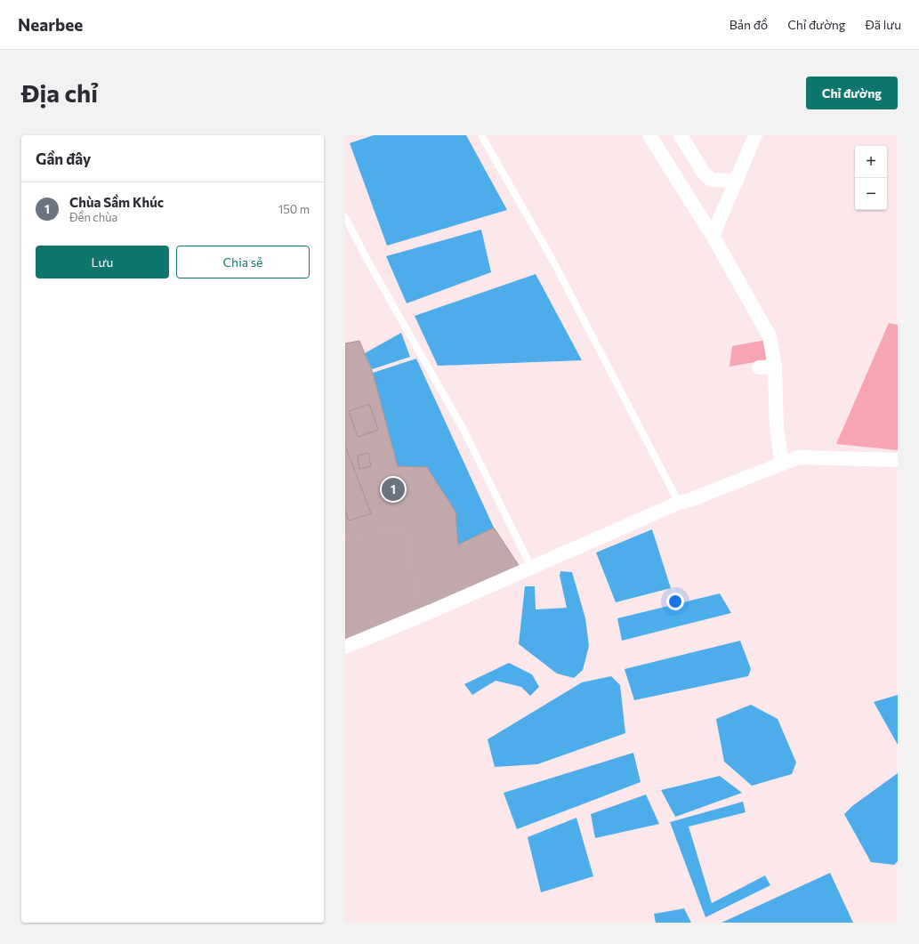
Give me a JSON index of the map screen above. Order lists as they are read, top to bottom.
{
  "page": {
    "header": "Nearbee",
    "nav": ["Bản đồ", "Chỉ đường", "Đã lưu"],
    "buttons": [
      "Chỉ đường",
      ["Lưu", "Chia sẻ"]
    ],
    "title": "Địa chỉ",
    "heading": "Gần đây",
    "map_buttons": ["+", "−"],
    "list": [
      {
        "mark": "1",
        "name": "Chùa Sầm Khúc",
        "note": "Đền chùa",
        "value": "150 m"
      }
    ],
    "pins": "1"
  }
}
